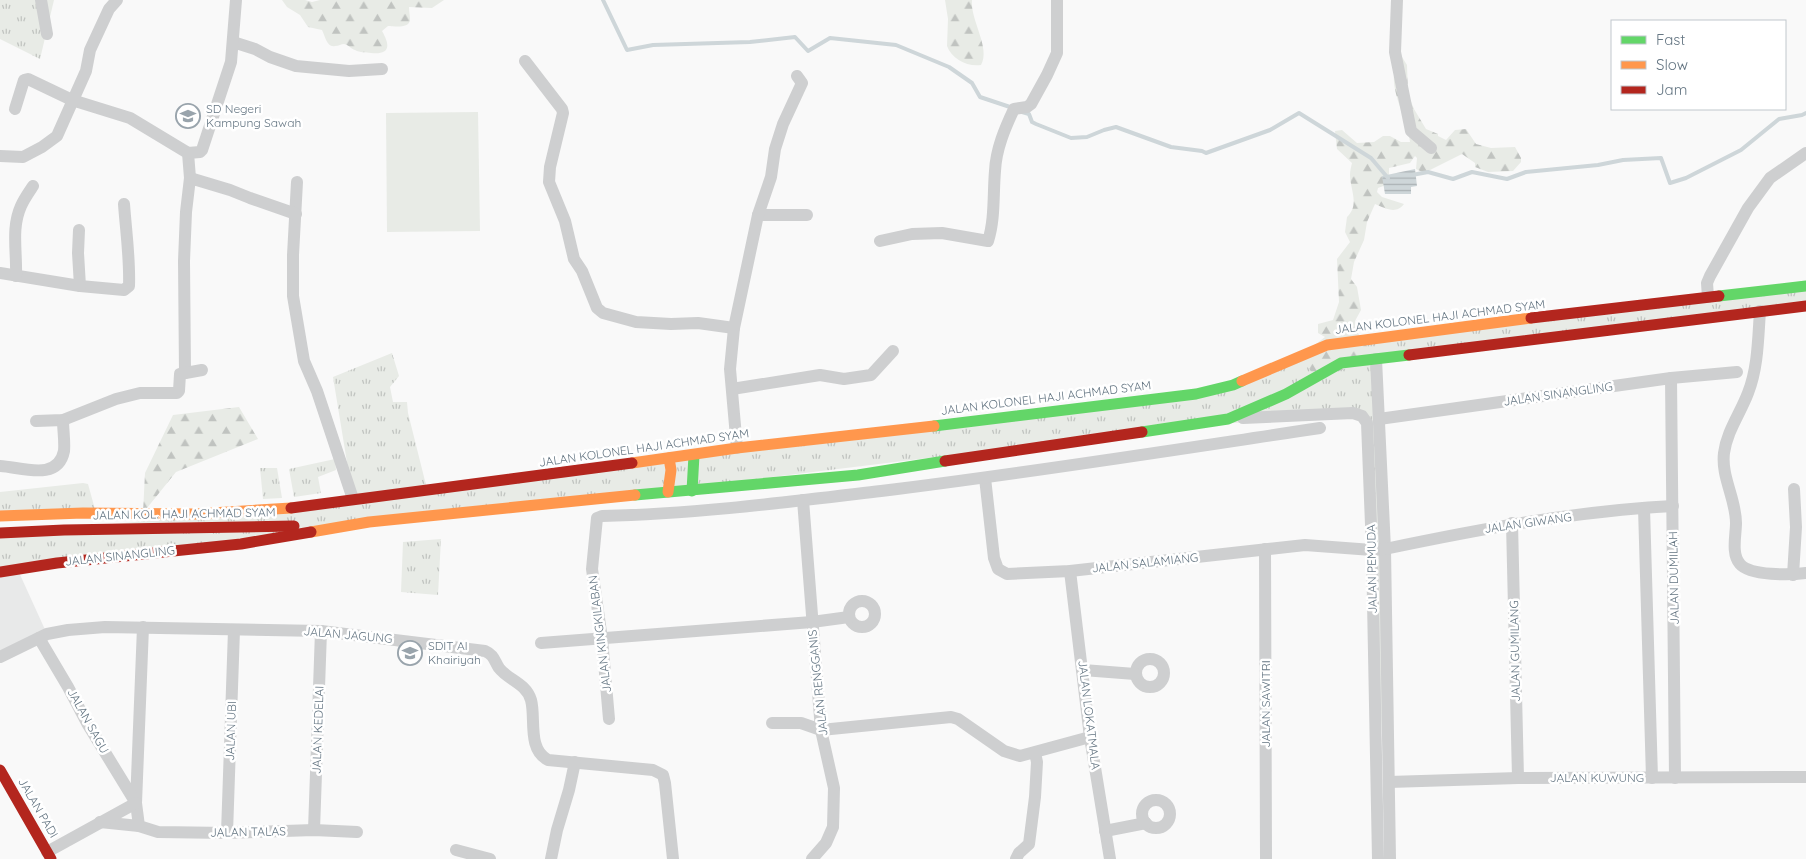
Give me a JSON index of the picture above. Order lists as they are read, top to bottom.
{
  "streets": {
    "main road": [
      "JALAN KOLONEL HAJI ACHMAD SYAM",
      "JALAN SINANGLING",
      "JALAN KOL. HAJI ACHMAD SYAM",
      "JALAN PADI"
    ],
    "street": [
      "JALAN GIWANG",
      "JALAN SALAMIANG",
      "JALAN PEMUDA",
      "JALAN DUMILAH",
      "JALAN KINGKILABAN",
      "JALAN JAGUNG",
      "JALAN GUMILANG",
      "JALAN RENGGANIS",
      "JALAN SAWITRI",
      "JALAN LOKATMALA",
      "JALAN SAGU",
      "JALAN KEDELAI",
      "JALAN UBI",
      "JALAN KUWUNG",
      "JALAN TALAS"
    ]
  },
  "crossings": [
    ["JALAN KOLONEL HAJI ACHMAD SYAM", "JALAN KOL. HAJI ACHMAD SYAM"],
    ["JALAN SINANGLING", "JALAN KOL. HAJI ACHMAD SYAM"],
    ["JALAN SINANGLING", "JALAN PEMUDA"],
    ["JALAN SINANGLING", "JALAN DUMILAH"],
    ["JALAN GIWANG", "JALAN SALAMIANG"],
    ["JALAN GIWANG", "JALAN PEMUDA"],
    ["JALAN GIWANG", "JALAN DUMILAH"],
    ["JALAN GIWANG", "JALAN GUMILANG"],
    ["JALAN SALAMIANG", "JALAN PEMUDA"],
    ["JALAN SALAMIANG", "JALAN SAWITRI"],
    ["JALAN SALAMIANG", "JALAN LOKATMALA"],
    ["JALAN PEMUDA", "JALAN KUWUNG"],
    ["JALAN DUMILAH", "JALAN KUWUNG"],
    ["JALAN KINGKILABAN", "JALAN RENGGANIS"],
    ["JALAN JAGUNG", "JALAN SAGU"],
    ["JALAN JAGUNG", "JALAN KEDELAI"],
    ["JALAN JAGUNG", "JALAN UBI"],
    ["JALAN GUMILANG", "JALAN KUWUNG"],
    ["JALAN KEDELAI", "JALAN TALAS"],
    ["JALAN UBI", "JALAN TALAS"]
  ],
  "places": {
    "school or university": ["SD Negeri Kampung Sawah", "SDIT Al Khairiyah"]
  },
  "legend": ["Fast", "Slow", "Jam"]
}
